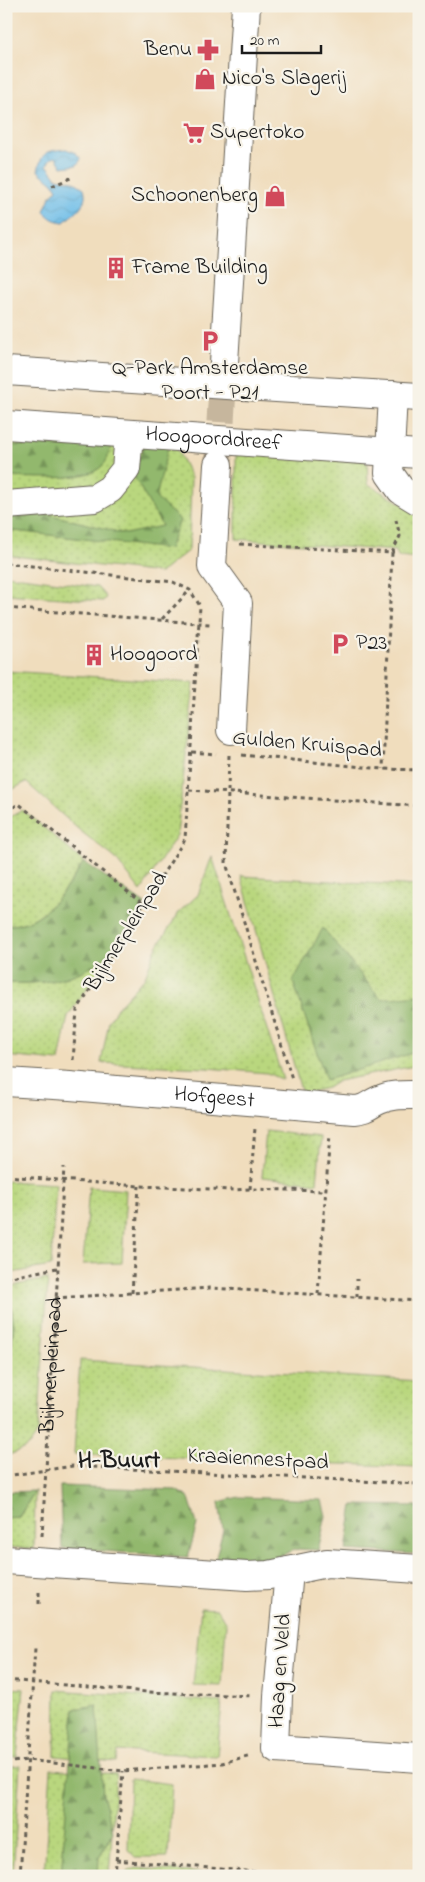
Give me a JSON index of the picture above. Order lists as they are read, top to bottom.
{
  "streets": {
    "street": ["Hoogoorddreef", "Hofgeest", "Haag en Veld"],
    "path": ["Gulden Kruispad", "Bijlmerpleinpad", "Kraaiennestpad"]
  },
  "crossings": [
    ["Gulden Kruispad", "Bijlmerpleinpad"],
    ["Bijlmerpleinpad", "Hofgeest"],
    ["Bijlmerpleinpad", "Kraaiennestpad"]
  ],
  "districts": ["H-Buurt"],
  "places": {
    "pharmacy": ["Benu"],
    "shop": ["Nico's Slagerij", "Schoonenberg"],
    "supermarket": ["Supertoko"],
    "building": ["Frame Building", "Hoogoord"],
    "parking": ["Q-Park Amsterdamse Poort - P21", "P23"]
  },
  "scale_bar": "20 m"
}
